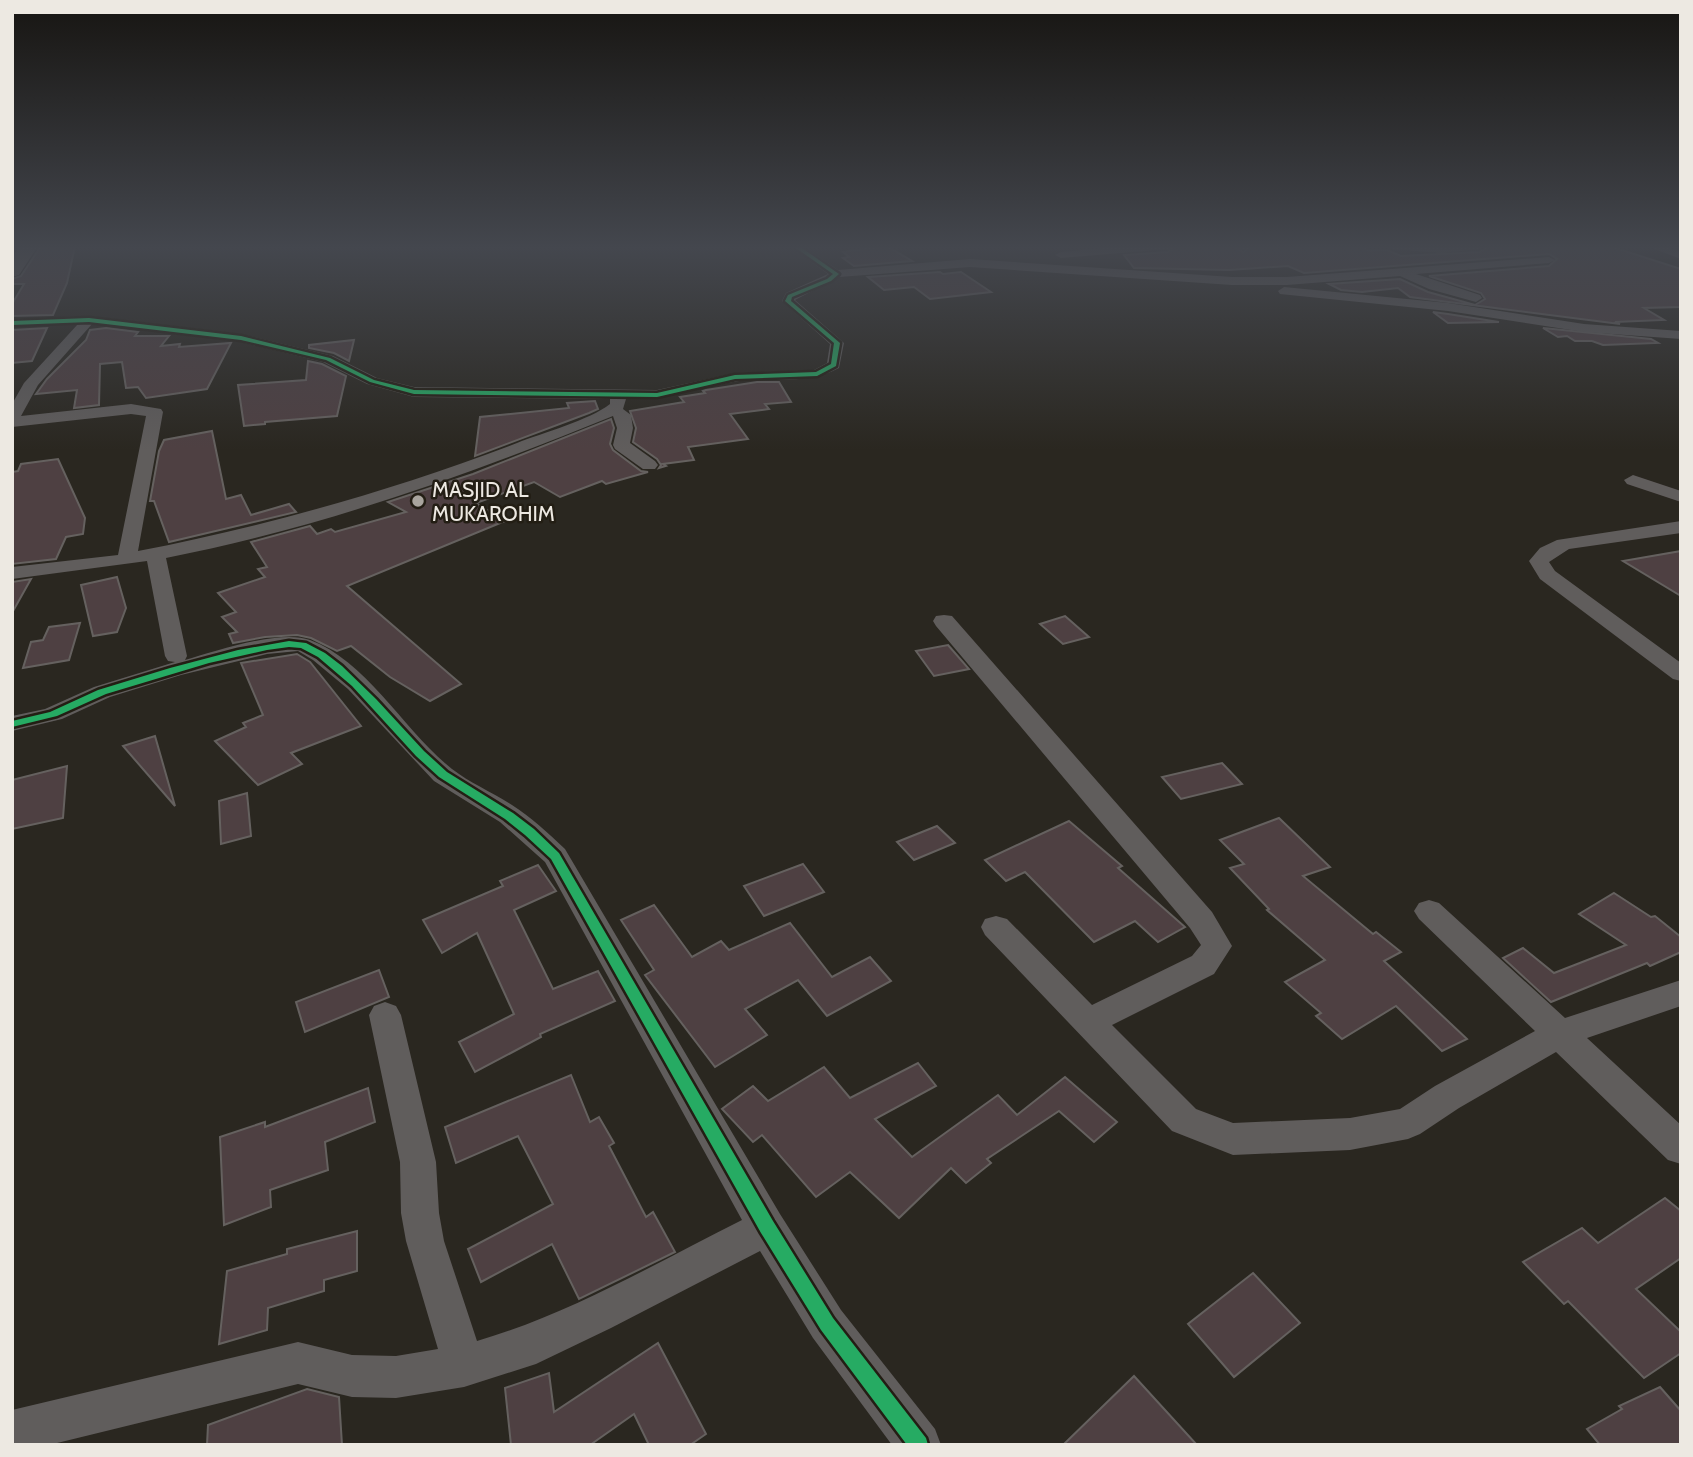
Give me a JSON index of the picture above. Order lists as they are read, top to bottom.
{
  "places": ["MASJID AL MUKAROHIM"]
}
